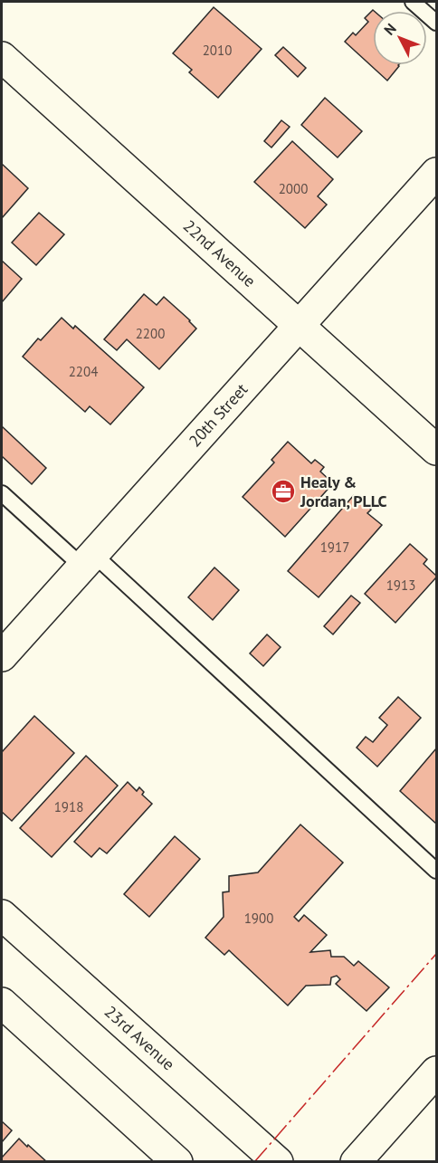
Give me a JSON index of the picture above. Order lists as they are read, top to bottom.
{
  "streets": {
    "street": ["22nd Avenue", "20th Street", "23rd Avenue"]
  },
  "crossings": [
    ["22nd Avenue", "20th Street"]
  ],
  "places": {
    "office": ["Healy & Jordan, PLLC"]
  },
  "house_numbers": [
    "2010",
    "2000",
    "2200",
    "2204",
    "1917",
    "1913",
    "1918",
    "1900"
  ],
  "north": "top left"
}
